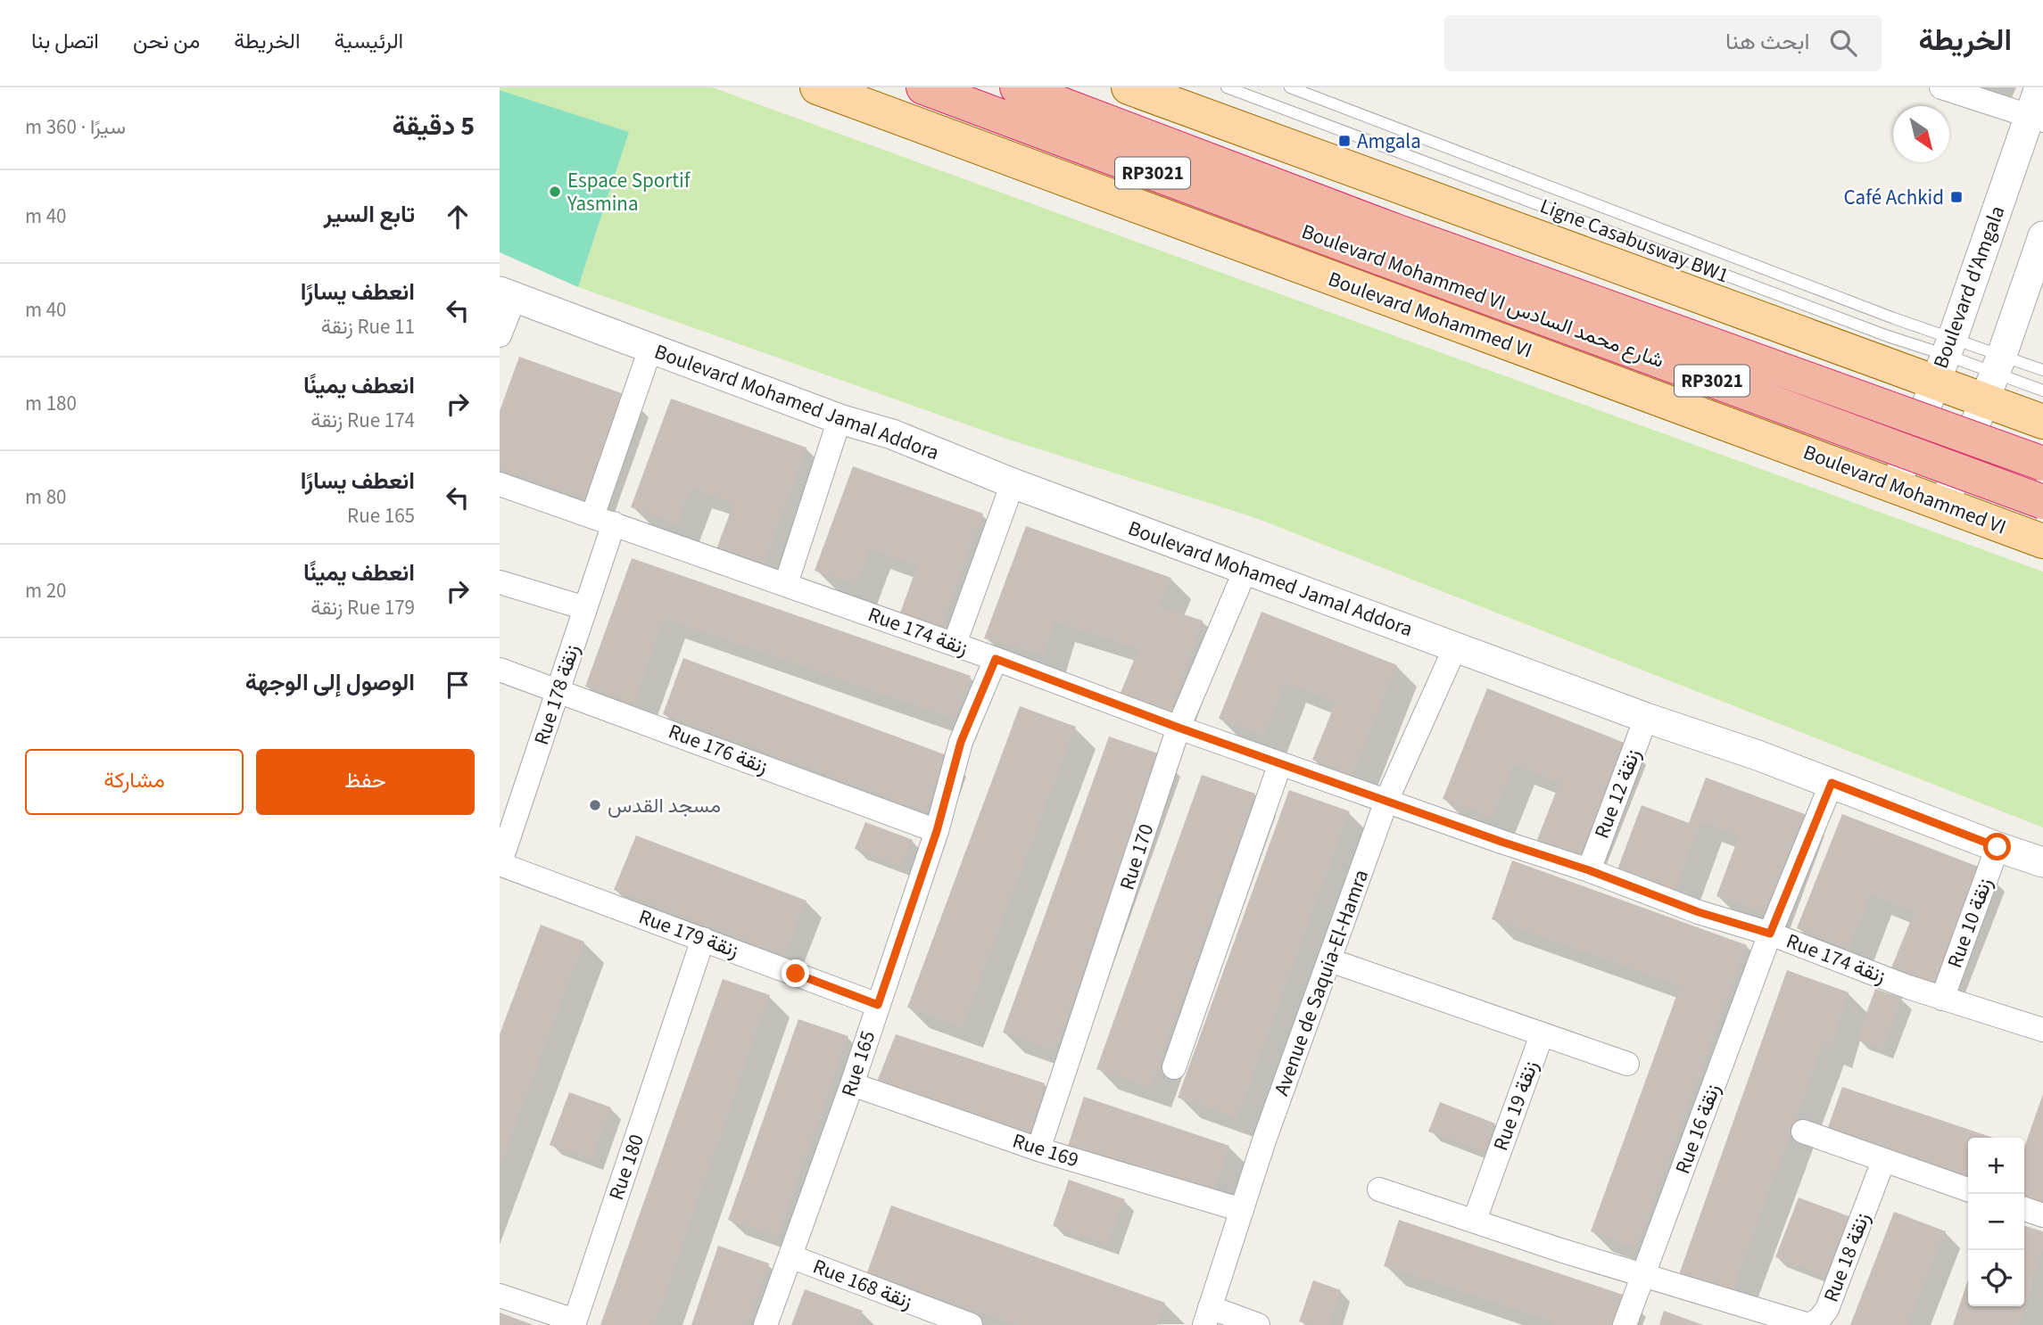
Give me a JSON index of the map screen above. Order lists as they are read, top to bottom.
{
  "streets": {
    "highway": ["RP3021", "Boulevard Mohammed VI شارع محمد السادس"],
    "main road": ["Boulevard Mohammed VI"],
    "street": [
      "Boulevard d'Amgala",
      "Boulevard Mohamed Jamal Addora",
      "Rue 174 زنقة",
      "Rue 178 زنقة",
      "Rue 176 زنقة",
      "Rue 12 زنقة",
      "Rue 170",
      "Rue 10 زنقة",
      "Rue 179 زنقة",
      "Avenue de Saquia-El-Hamra",
      "Rue 165",
      "Rue 19 زنقة",
      "Rue 16 زنقة",
      "Rue 169",
      "Rue 180",
      "Rue 18 زنقة",
      "Rue 168 زنقة"
    ],
    "lane": ["Ligne Casabusway BW1"]
  },
  "crossings": [
    ["Ligne Casabusway BW1", "Boulevard d'Amgala"],
    ["Boulevard d'Amgala", "Boulevard Mohammed VI"],
    ["Boulevard Mohamed Jamal Addora", "Rue 178 زنقة"],
    ["Boulevard Mohamed Jamal Addora", "Rue 12 زنقة"],
    ["Boulevard Mohamed Jamal Addora", "Rue 170"],
    ["Boulevard Mohamed Jamal Addora", "Rue 10 زنقة"],
    ["Boulevard Mohamed Jamal Addora", "Avenue de Saquia-El-Hamra"],
    ["Boulevard Mohamed Jamal Addora", "Rue 16 زنقة"],
    ["Rue 174 زنقة", "Rue 178 زنقة"],
    ["Rue 174 زنقة", "Rue 12 زنقة"],
    ["Rue 174 زنقة", "Rue 170"],
    ["Rue 174 زنقة", "Rue 10 زنقة"],
    ["Rue 174 زنقة", "Avenue de Saquia-El-Hamra"],
    ["Rue 174 زنقة", "Rue 165"],
    ["Rue 174 زنقة", "Rue 16 زنقة"],
    ["Rue 178 زنقة", "Rue 176 زنقة"],
    ["Rue 178 زنقة", "Rue 179 زنقة"],
    ["Rue 176 زنقة", "Rue 165"],
    ["Rue 170", "Rue 169"],
    ["Rue 179 زنقة", "Rue 165"],
    ["Rue 179 زنقة", "Rue 180"],
    ["Avenue de Saquia-El-Hamra", "Rue 19 زنقة"],
    ["Avenue de Saquia-El-Hamra", "Rue 169"],
    ["Rue 165", "Rue 169"],
    ["Rue 165", "Rue 168 زنقة"],
    ["Rue 16 زنقة", "Rue 18 زنقة"]
  ],
  "places": {
    "transit": ["Amgala", "Café Achkid"],
    "other": ["Espace Sportif Yasmina", "مسجد القدس"]
  },
  "north": "bottom right",
  "page": {
    "header": "الخريطة",
    "search": "ابحث هنا",
    "nav": [
      "الرئيسية",
      "الخريطة",
      "من نحن",
      "اتصل بنا"
    ],
    "heading": ["5 دقيقة", "سيرًا · 360 m"],
    "list": [
      ["تابع السير", "40 m"],
      ["انعطف يسارًا", "Rue 11 زنقة", "40 m"],
      ["انعطف يمينًا", "Rue 174 زنقة", "180 m"],
      ["انعطف يسارًا", "Rue 165", "80 m"],
      ["انعطف يمينًا", "Rue 179 زنقة", "20 m"],
      "الوصول إلى الوجهة"
    ],
    "buttons": ["حفظ", "مشاركة"],
    "map_buttons": ["+", "−"]
  }
}
